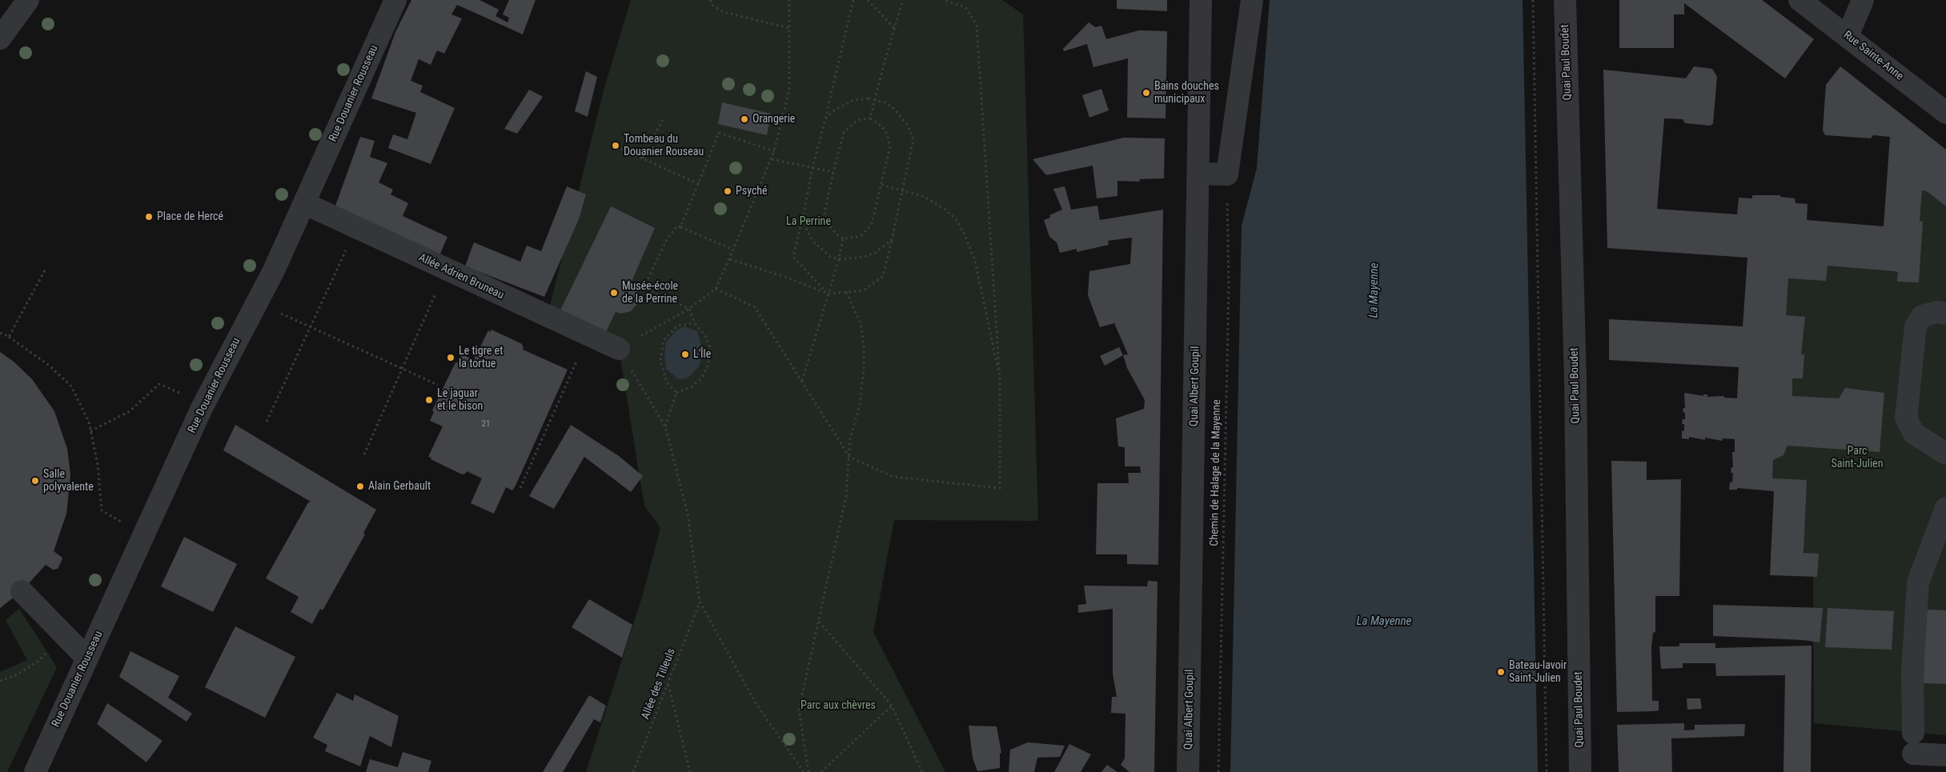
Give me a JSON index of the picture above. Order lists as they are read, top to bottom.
{
  "streets": {
    "street": [
      "Rue Sainte-Anne",
      "Quai Paul Boudet",
      "Rue Douanier Rousseau",
      "Allée Adrien Bruneau",
      "Quai Albert Goupil"
    ],
    "path": ["Chemin de Halage de la Mayenne", "Allée des Tilleuls"]
  },
  "crossings": [
    ["Rue Douanier Rousseau", "Allée Adrien Bruneau"]
  ],
  "water": ["La Mayenne"],
  "parks": ["La Perrine", "Parc Saint-Julien", "Parc aux chèvres"],
  "places": [
    "Bains douches municipaux",
    "Orangerie",
    "Tombeau du Douanier Rouseau",
    "Psyché",
    "Place de Hercé",
    "Musée-école de la Perrine",
    "L'Île",
    "Le tigre et la tortue",
    "Le jaguar et le bison",
    "Salle polyvalente",
    "Alain Gerbault",
    "Bateau-lavoir Saint-Julien"
  ],
  "house_numbers": ["21"]
}
